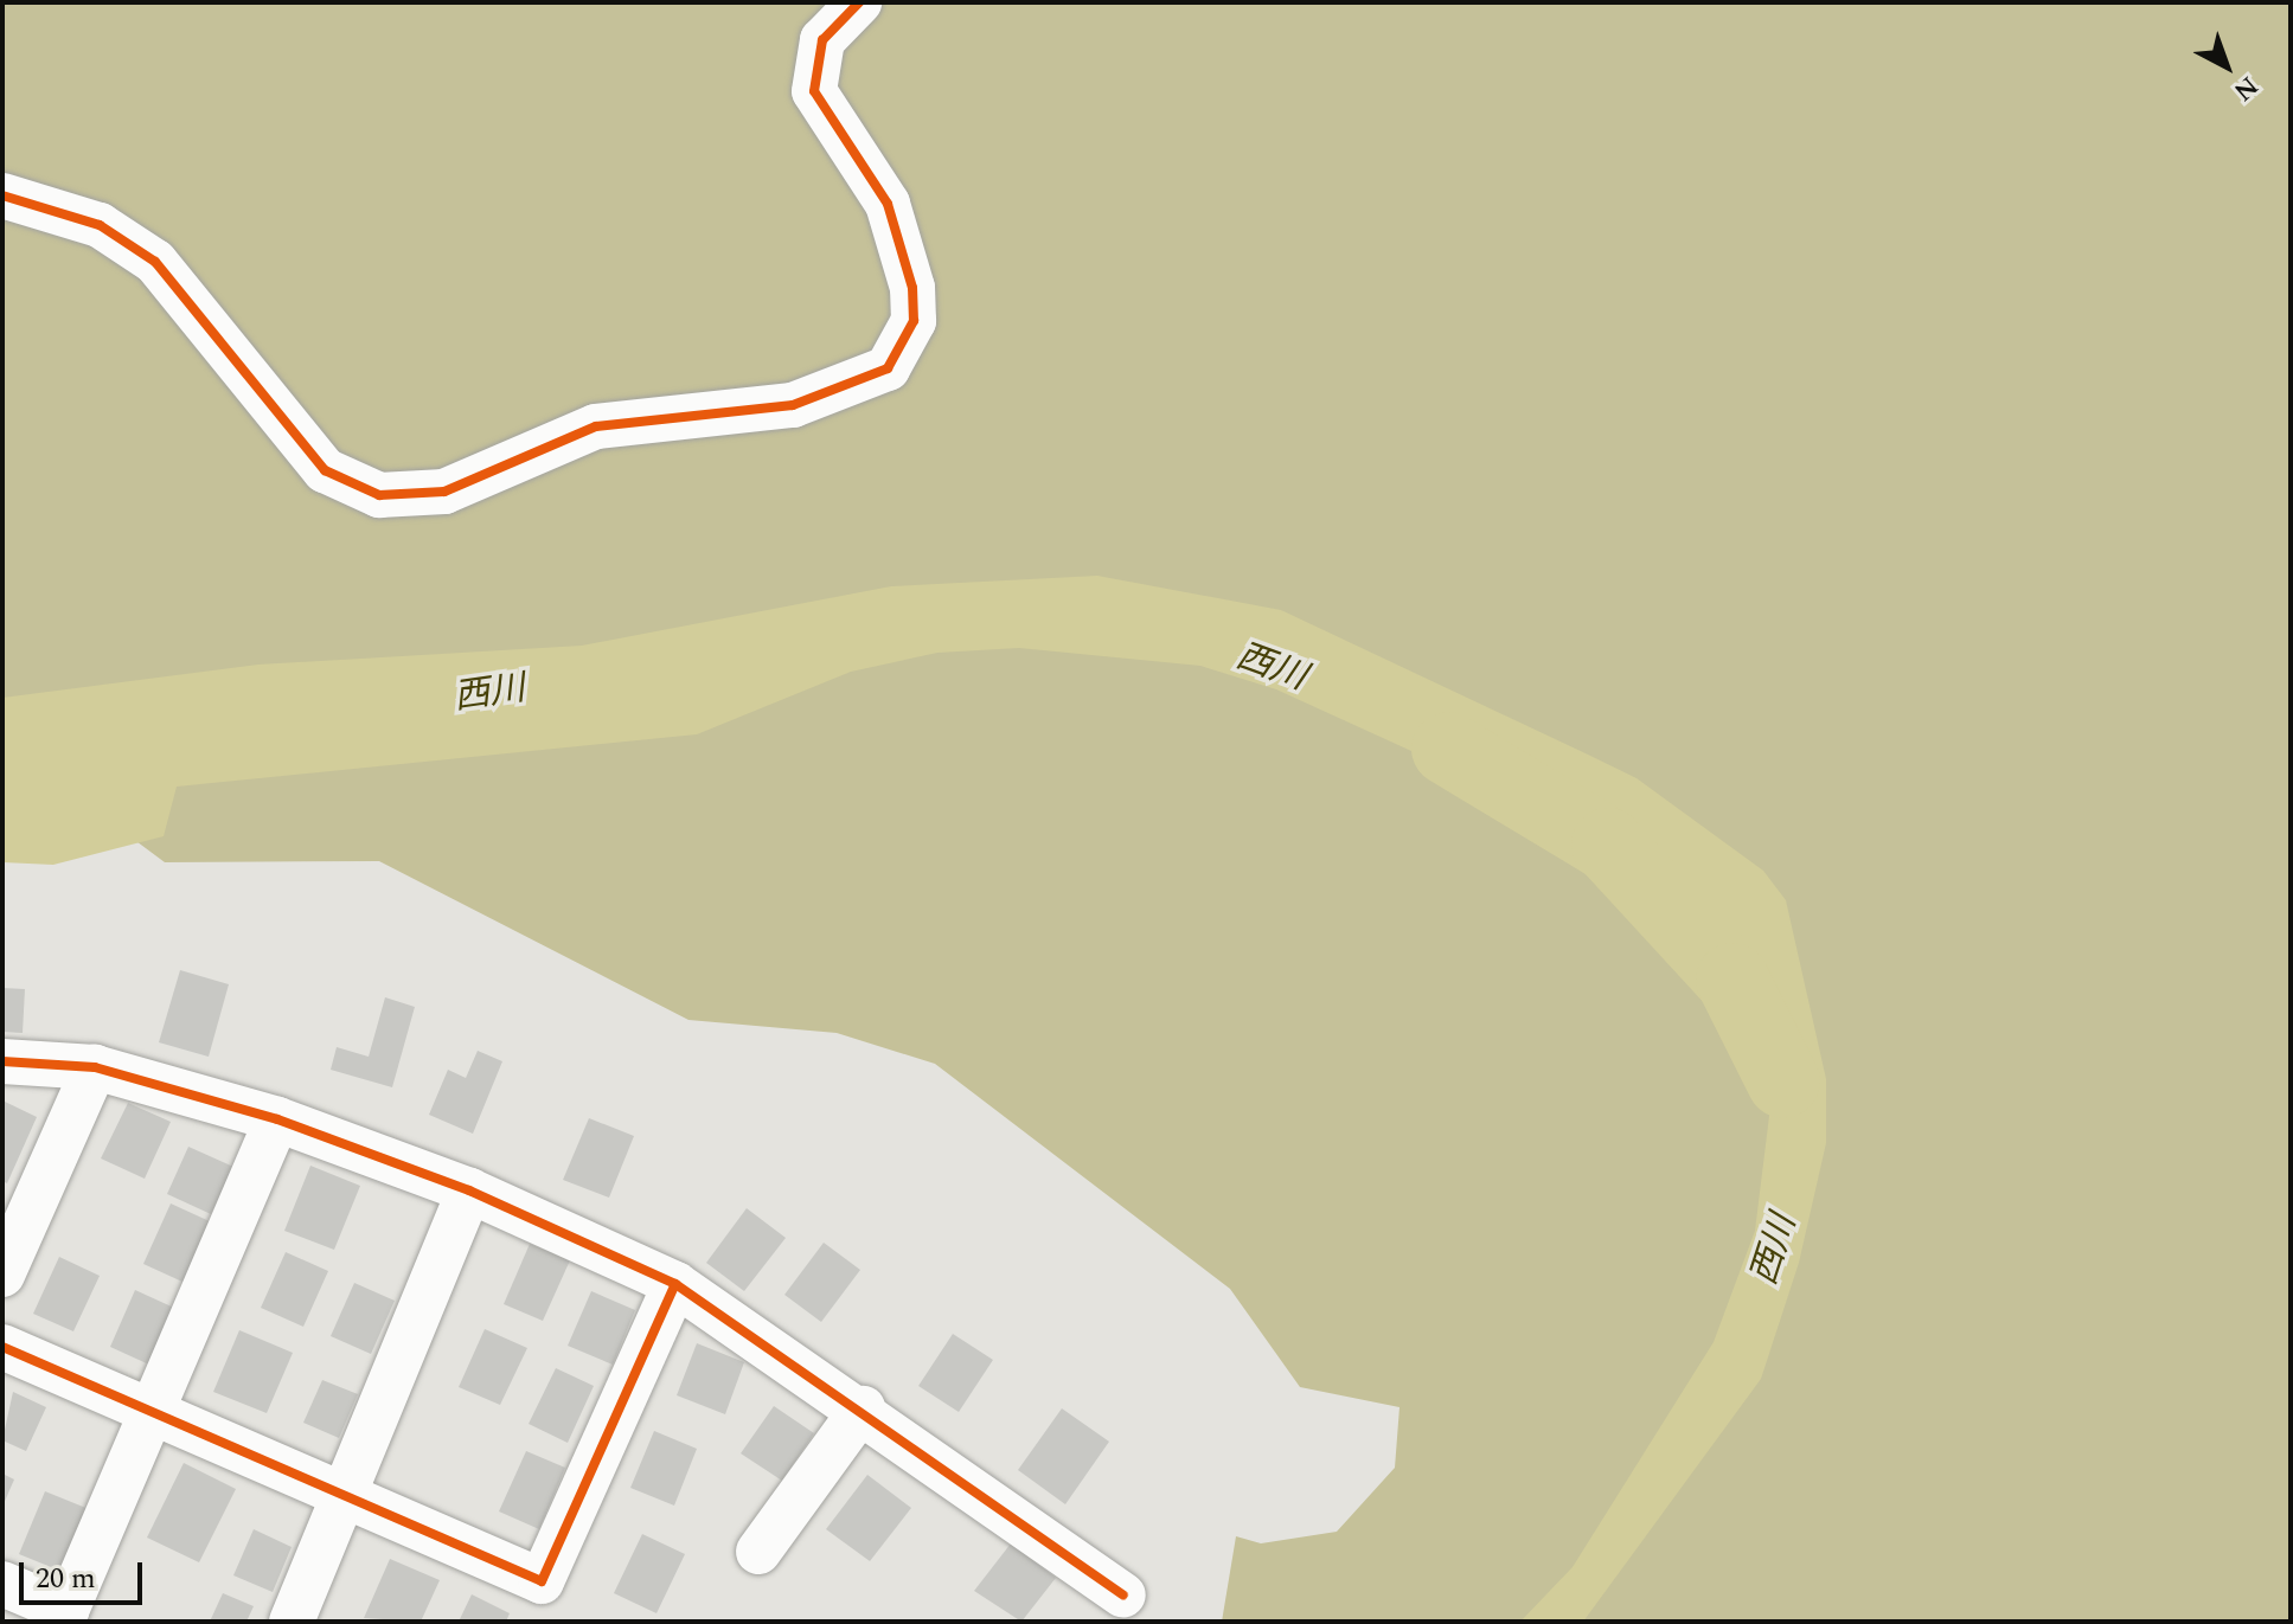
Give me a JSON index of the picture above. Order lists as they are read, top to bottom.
{
  "water": ["西川"],
  "scale_bar": "20 m",
  "north": "bottom right"
}
